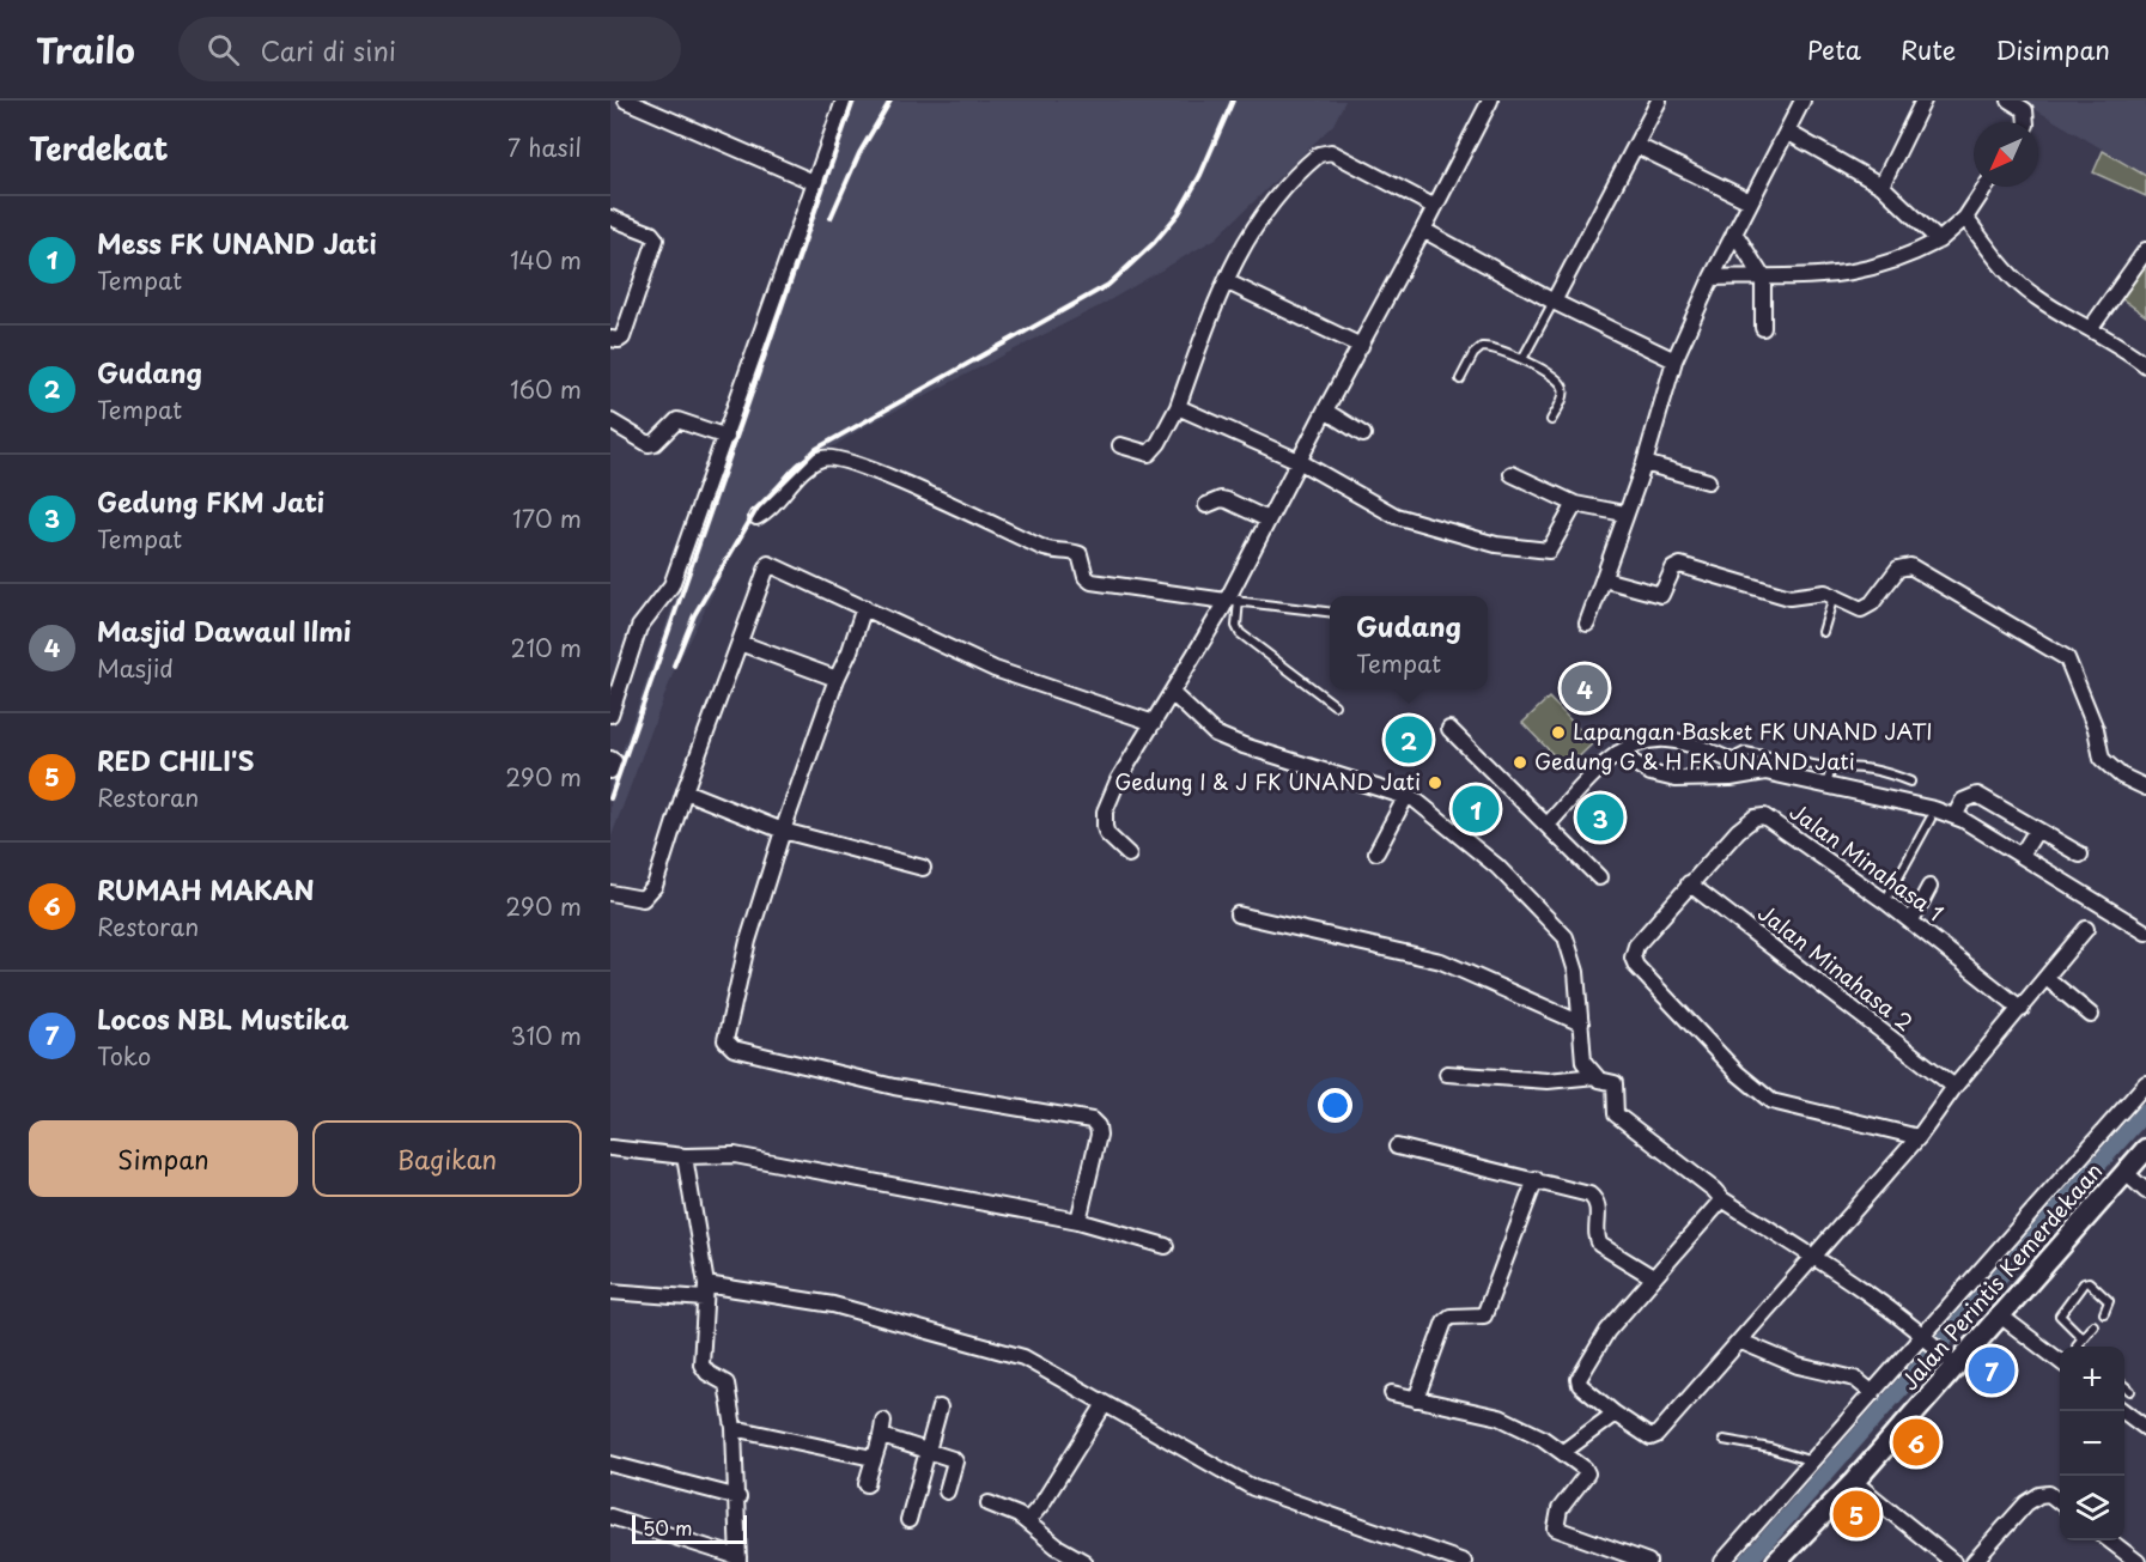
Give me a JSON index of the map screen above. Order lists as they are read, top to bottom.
{
  "streets": {
    "main road": ["Jalan Perintis Kemerdekaan"],
    "street": ["Jalan Minahasa 1", "Jalan Minahasa 2"]
  },
  "crossings": [
    ["Jalan Minahasa 1", "Jalan Minahasa 2"]
  ],
  "places": ["Lapangan Basket FK UNAND JATI", "Gedung G & H FK UNAND Jati", "Gedung I & J FK UNAND Jati"],
  "scale_bar": "50 m",
  "north": "bottom left",
  "page": {
    "header": "Trailo",
    "search": "Cari di sini",
    "nav": ["Peta", "Rute", "Disimpan"],
    "heading": ["Terdekat", "7 hasil"],
    "list": [
      {
        "mark": "1",
        "name": "Mess FK UNAND Jati",
        "note": "Tempat",
        "value": "140 m"
      },
      {
        "mark": "2",
        "name": "Gudang",
        "note": "Tempat",
        "value": "160 m"
      },
      {
        "mark": "3",
        "name": "Gedung FKM Jati",
        "note": "Tempat",
        "value": "170 m"
      },
      {
        "mark": "4",
        "name": "Masjid Dawaul Ilmi",
        "note": "Masjid",
        "value": "210 m"
      },
      {
        "mark": "5",
        "name": "RED CHILI'S",
        "note": "Restoran",
        "value": "290 m"
      },
      {
        "mark": "6",
        "name": "RUMAH MAKAN",
        "note": "Restoran",
        "value": "290 m"
      },
      {
        "mark": "7",
        "name": "Locos NBL Mustika",
        "note": "Toko",
        "value": "310 m"
      }
    ],
    "popup": ["Gudang", "Tempat"],
    "pins": [
      "4",
      "2",
      "1",
      "3",
      "7",
      "6",
      "5"
    ],
    "buttons": ["Simpan", "Bagikan"],
    "map_buttons": ["+", "−"],
    "scale": "50 m"
  }
}
